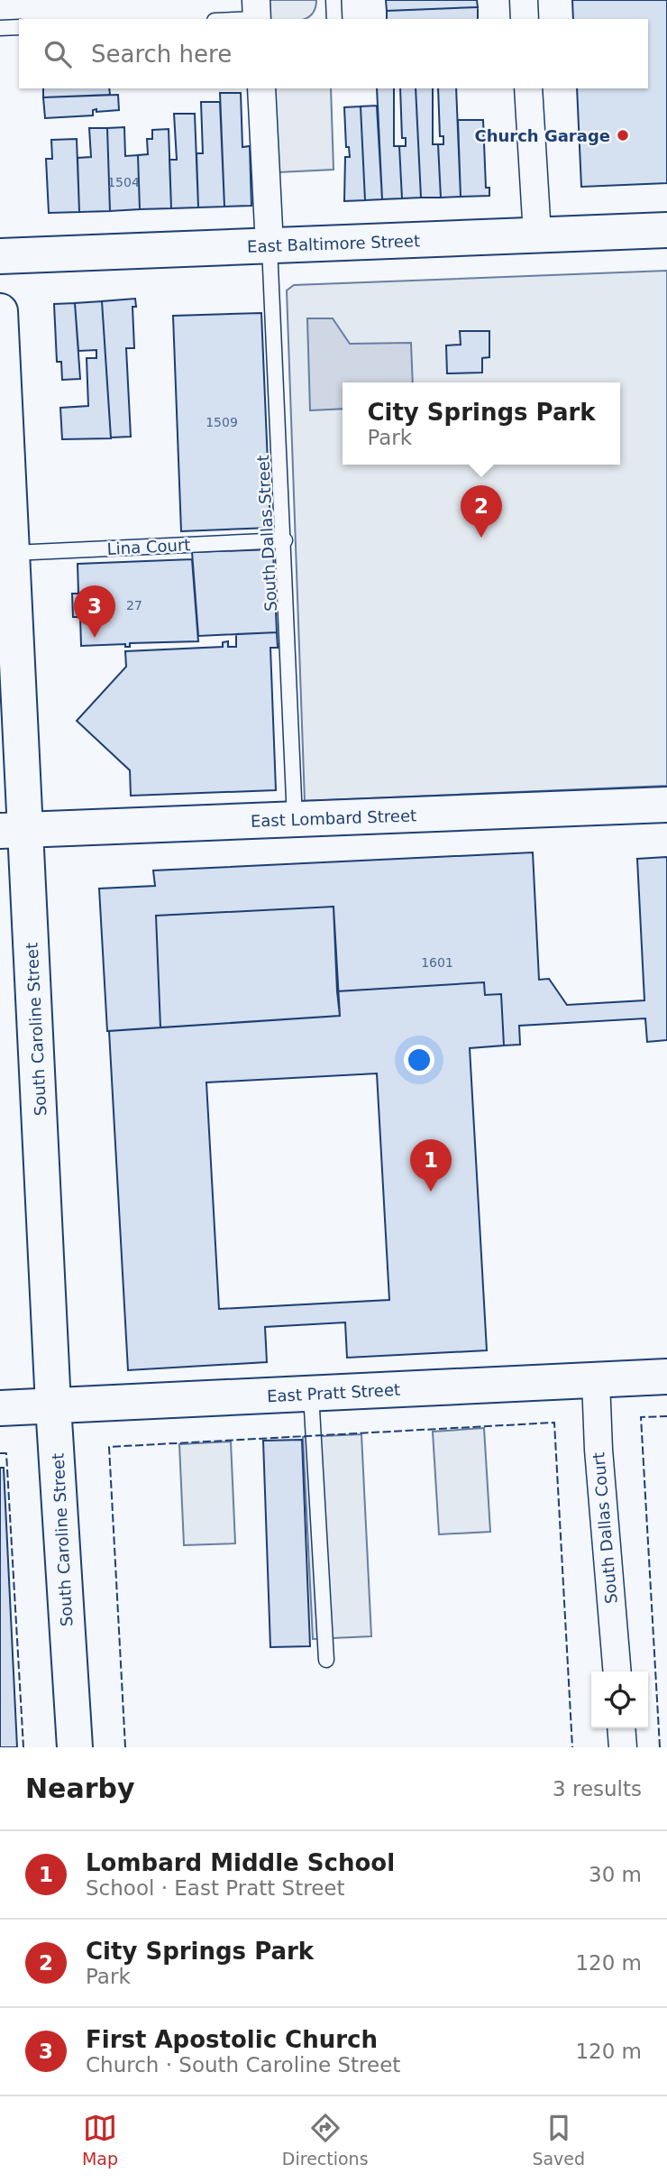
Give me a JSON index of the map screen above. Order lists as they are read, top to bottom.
{
  "streets": {
    "main road": [
      "East Baltimore Street",
      "East Lombard Street",
      "South Caroline Street",
      "East Pratt Street"
    ],
    "street": ["South Dallas Court"],
    "lane": ["South Dallas Street", "Lina Court"]
  },
  "crossings": [
    ["East Baltimore Street", "South Dallas Street"],
    ["South Dallas Street", "Lina Court"],
    ["South Dallas Street", "East Lombard Street"],
    ["Lina Court", "South Caroline Street"],
    ["East Lombard Street", "South Caroline Street"],
    ["South Caroline Street", "East Pratt Street"],
    ["East Pratt Street", "South Dallas Court"]
  ],
  "places": ["Church Garage"],
  "house_numbers": [
    "1504",
    "1509",
    "27",
    "1601"
  ],
  "page": {
    "search": "Search here",
    "popup": ["City Springs Park", "Park"],
    "pins": ["2", "3", "1"],
    "heading": ["Nearby", "3 results"],
    "list": [
      {
        "mark": "1",
        "name": "Lombard Middle School",
        "note": "School · East Pratt Street",
        "value": "30 m"
      },
      {
        "mark": "2",
        "name": "City Springs Park",
        "note": "Park",
        "value": "120 m"
      },
      {
        "mark": "3",
        "name": "First Apostolic Church",
        "note": "Church · South Caroline Street",
        "value": "120 m"
      }
    ],
    "nav": ["Map", "Directions", "Saved"]
  }
}
